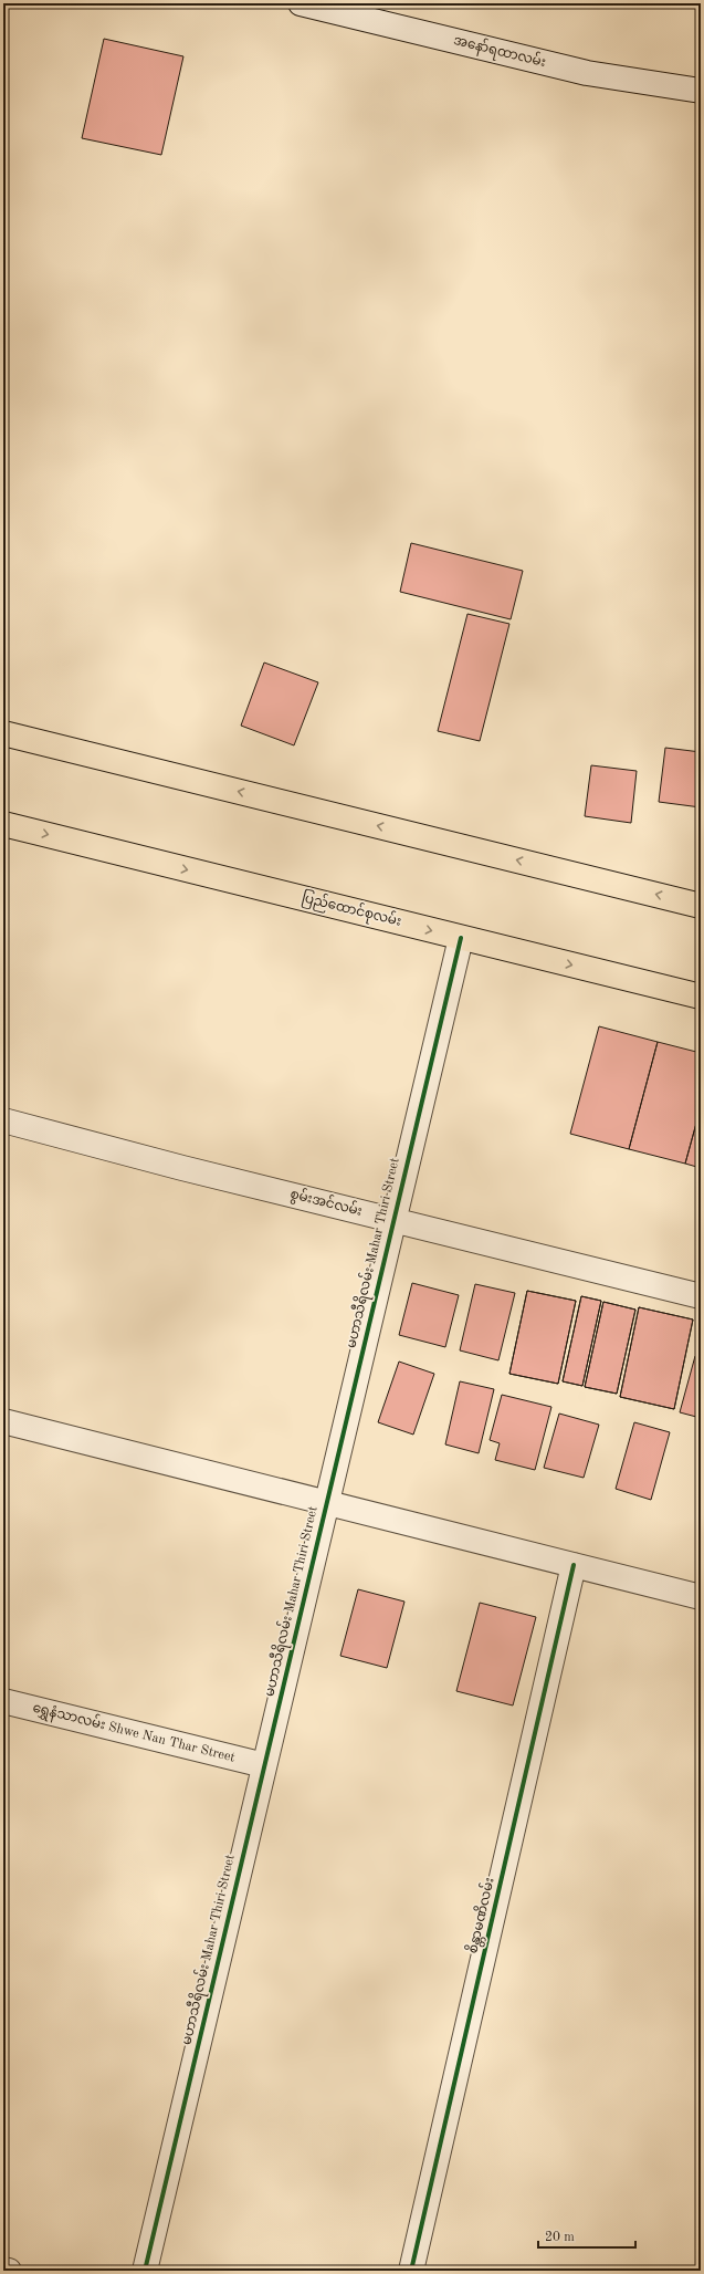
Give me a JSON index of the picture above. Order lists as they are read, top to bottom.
{
  "streets": {
    "main road": ["ပြည်ထောင်စုလမ်း"],
    "street": [
      "အနော်ရထာလမ်း",
      "စွမ်းအင်လမ်း",
      "မဟာသီရိလမ်း Mahar Thiri Street",
      "ရွှေနံသာလမ်း Shwe Nan Thar Street",
      "စိန္တာမဏိလမ်း"
    ]
  },
  "crossings": [
    ["ပြည်ထောင်စုလမ်း", "မဟာသီရိလမ်း Mahar Thiri Street"],
    ["စွမ်းအင်လမ်း", "မဟာသီရိလမ်း Mahar Thiri Street"],
    ["မဟာသီရိလမ်း Mahar Thiri Street", "ရွှေနံသာလမ်း Shwe Nan Thar Street"]
  ],
  "scale_bar": "20 m"
}
